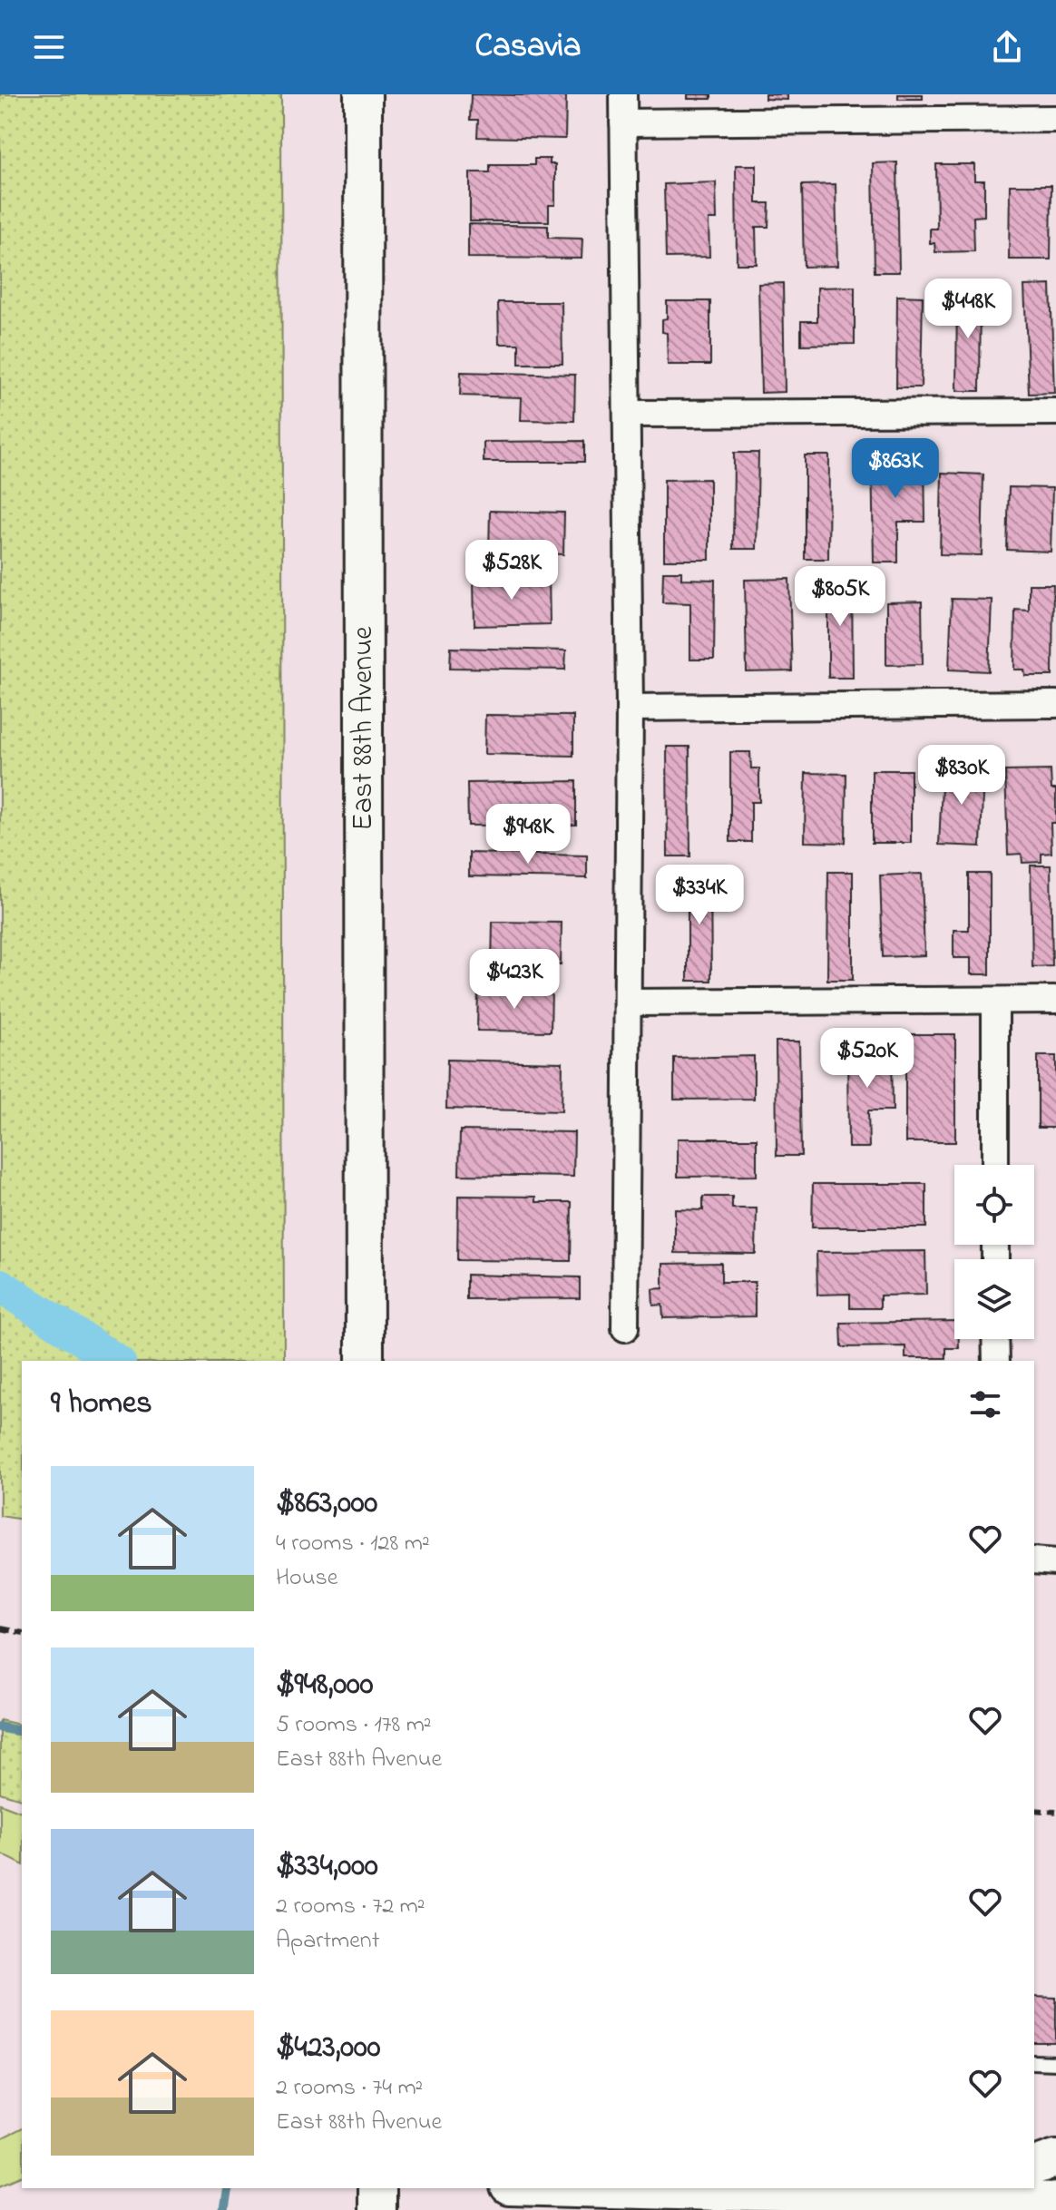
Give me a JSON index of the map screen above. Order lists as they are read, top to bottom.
{
  "streets": {
    "main road": ["East 88th Avenue"]
  },
  "page": {
    "header": "Casavia",
    "price": [
      "$448K",
      "$863K",
      "$528K",
      "$805K",
      "$830K",
      "$948K",
      "$334K",
      "$423K",
      "$520K"
    ],
    "heading": "9 homes",
    "list": [
      {
        "name": "$863,000",
        "note": "4 rooms · 128 m² · House"
      },
      {
        "name": "$948,000",
        "note": "5 rooms · 178 m² · East 88th Avenue"
      },
      {
        "name": "$334,000",
        "note": "2 rooms · 72 m² · Apartment"
      },
      {
        "name": "$423,000",
        "note": "2 rooms · 74 m² · East 88th Avenue"
      }
    ]
  }
}
